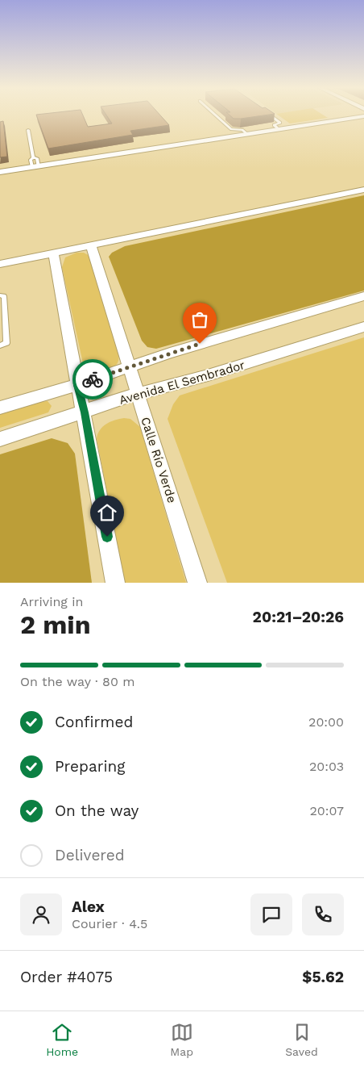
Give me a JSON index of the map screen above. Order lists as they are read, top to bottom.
{
  "streets": {
    "street": ["Avenida El Sembrador", "Calle Río Verde"]
  },
  "crossings": [
    ["Avenida El Sembrador", "Calle Río Verde"]
  ],
  "page": {
    "heading": ["2 min", "Arriving in", "20:21–20:26"],
    "panel": [
      "Alex",
      "Courier · 4.5",
      "Order #4075",
      "$5.62"
    ],
    "bar": "On the way · 80 m",
    "list": [
      ["Confirmed", "20:00"],
      ["Preparing", "20:03"],
      ["On the way", "20:07"],
      "Delivered"
    ],
    "tabs": ["Home", "Map", "Saved"]
  }
}
